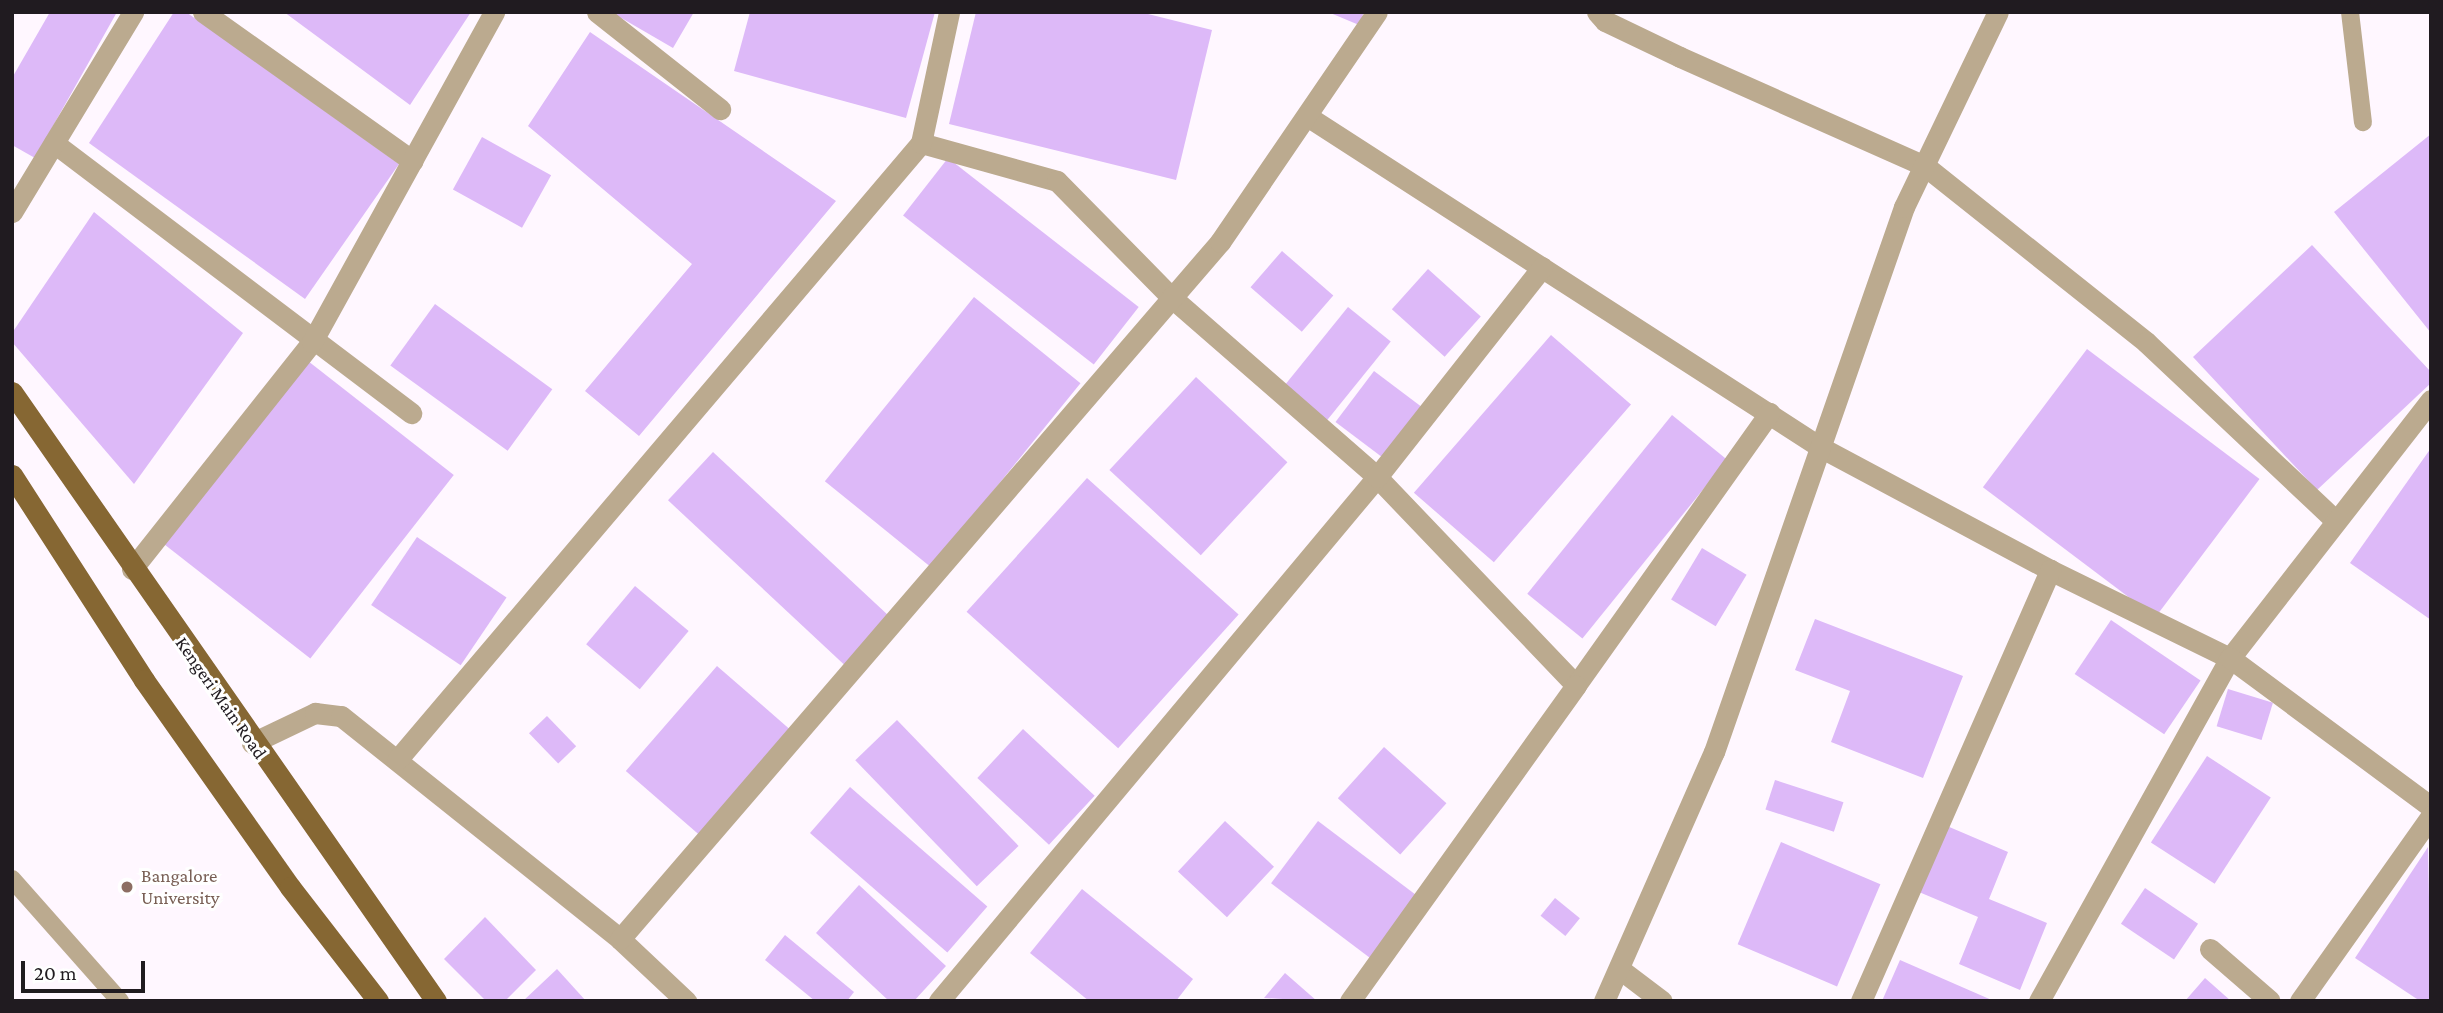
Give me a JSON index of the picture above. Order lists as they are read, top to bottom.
{
  "streets": {
    "main road": ["Kengeri Main Road"]
  },
  "places": ["Bangalore University"],
  "scale_bar": "20 m"
}
